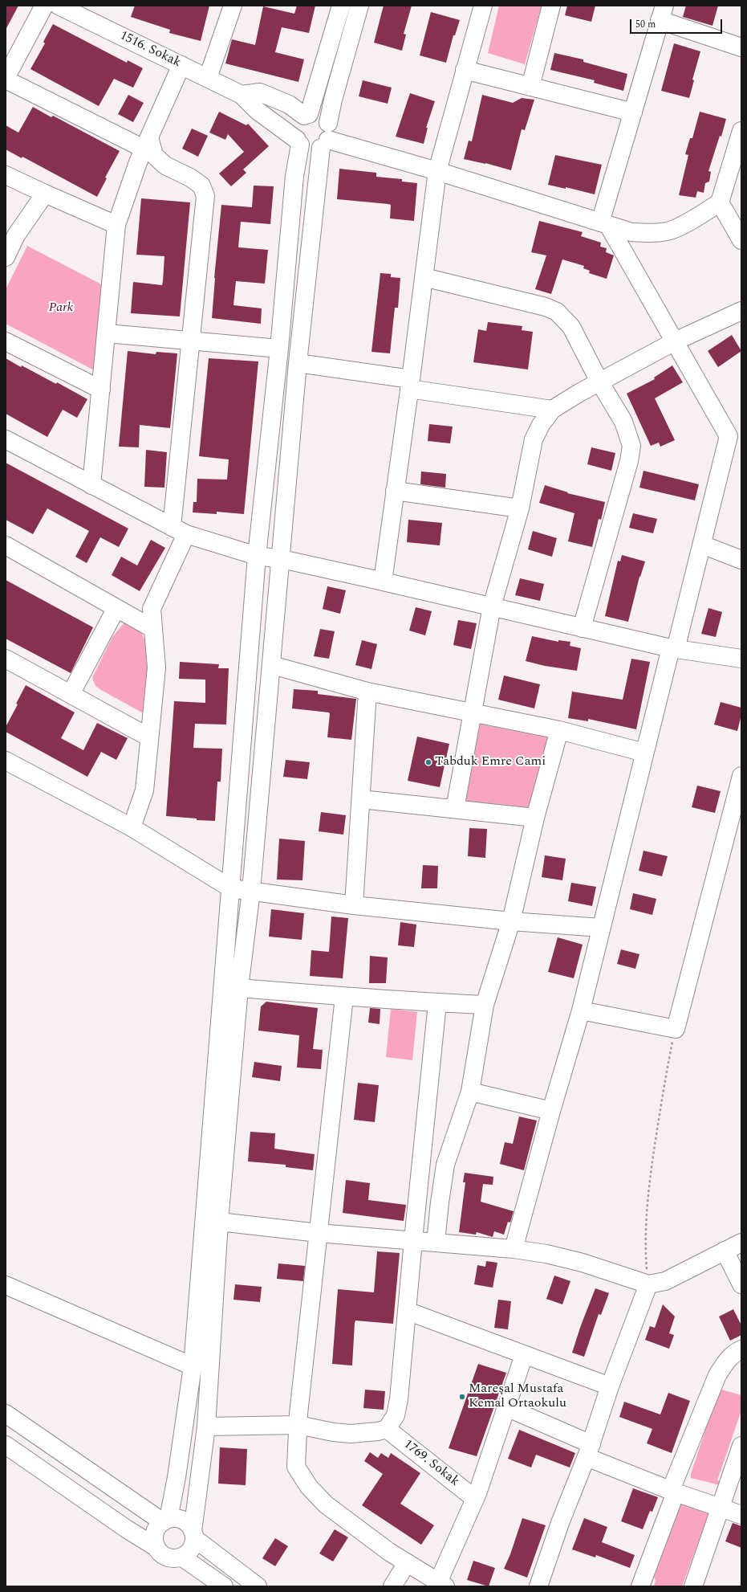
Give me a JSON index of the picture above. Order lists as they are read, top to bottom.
{
  "streets": {
    "street": ["1516. Sokak", "1769. Sokak"]
  },
  "parks": ["Park"],
  "places": ["Tabduk Emre Cami", "Mareşal Mustafa Kemal Ortaokulu"],
  "scale_bar": "50 m"
}
